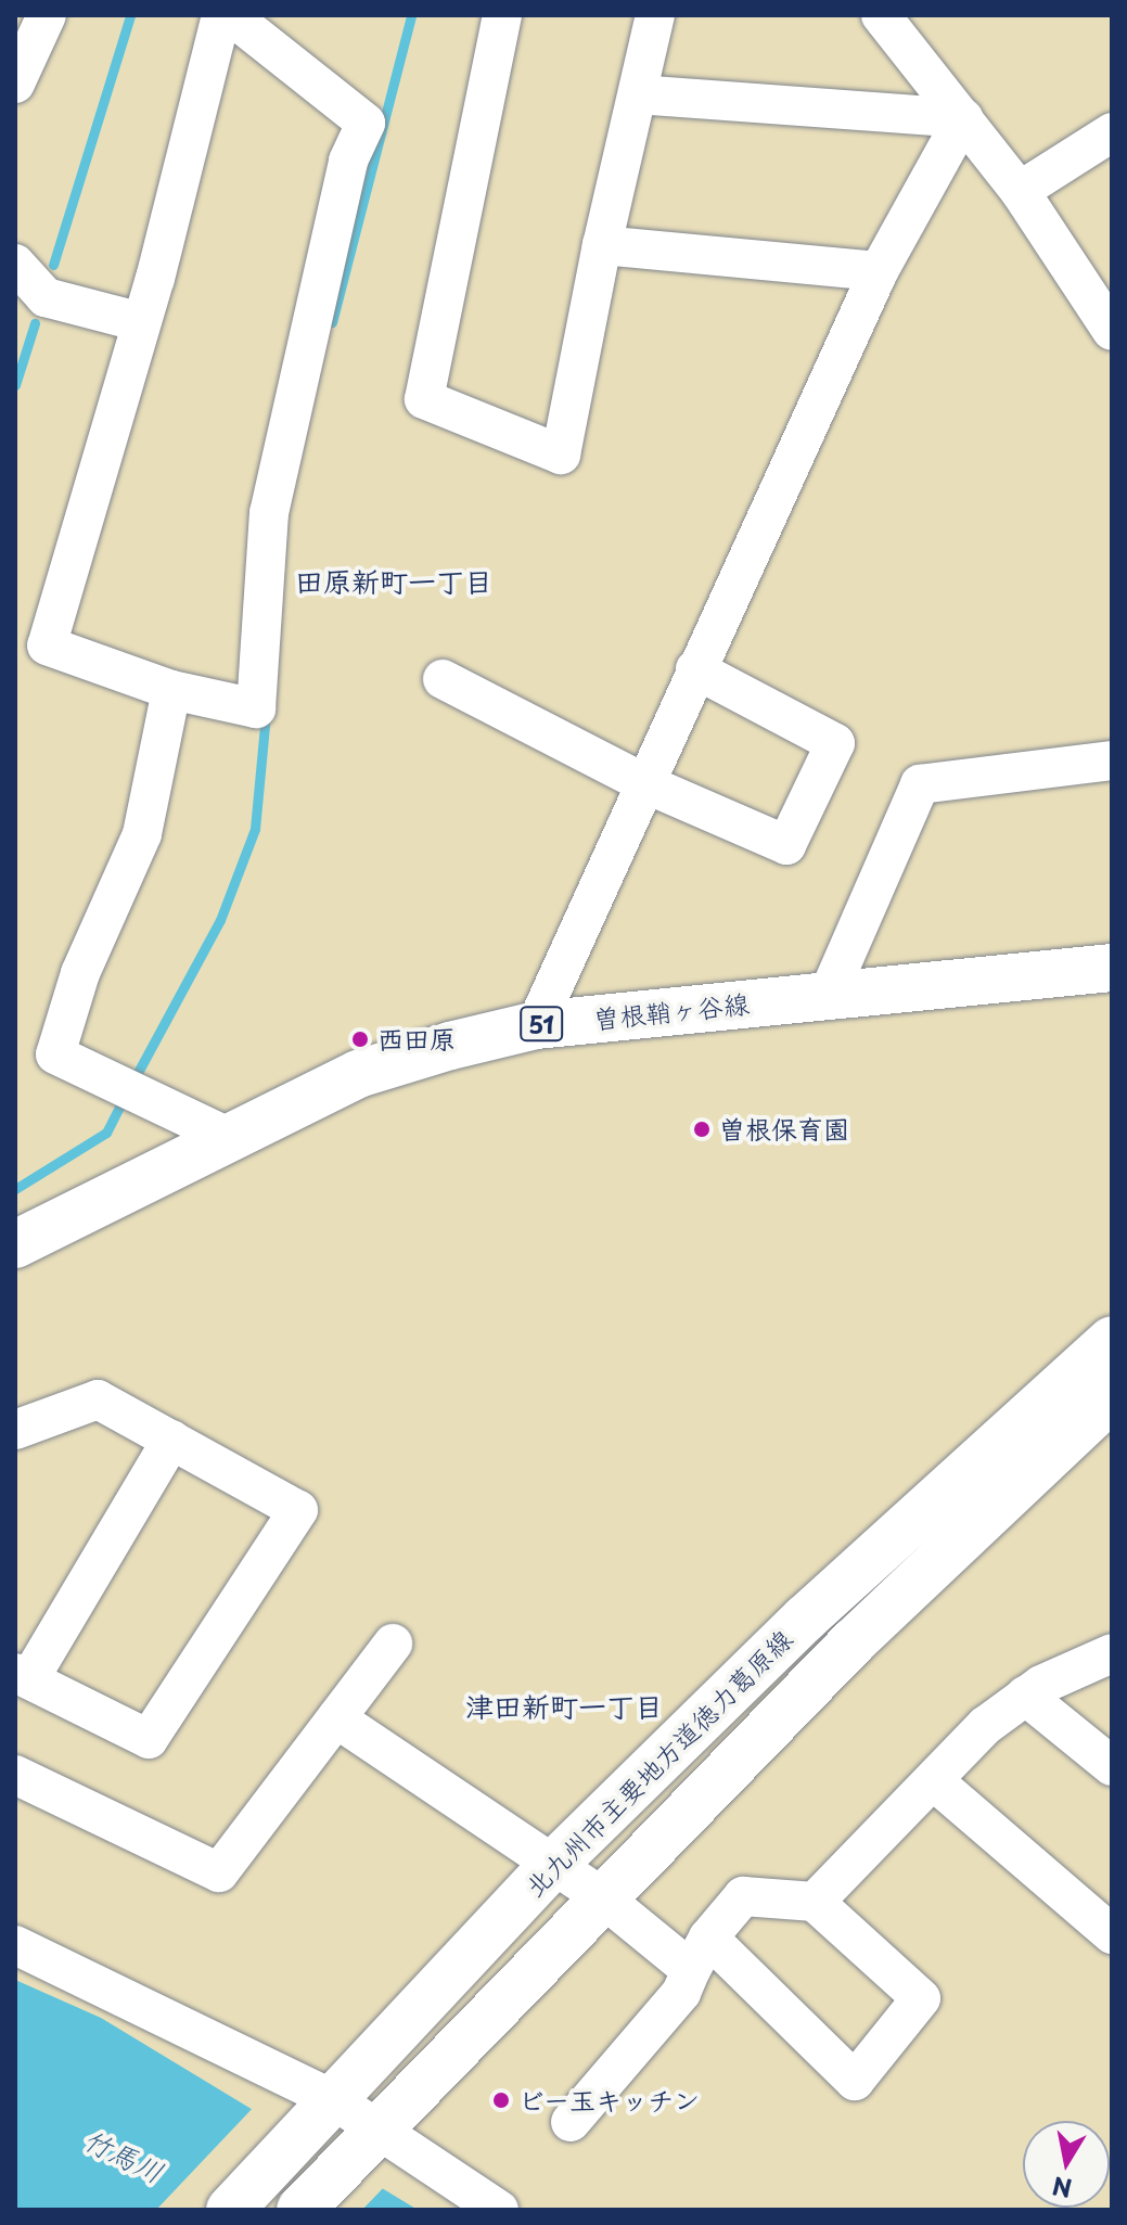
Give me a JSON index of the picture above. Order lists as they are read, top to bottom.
{
  "streets": {
    "main road": ["曽根鞘ヶ谷線", "51", "北九州市主要地方道徳力葛原線"]
  },
  "districts": ["田原新町一丁目", "津田新町一丁目"],
  "water": ["竹馬川"],
  "places": ["西田原", "曽根保育園", "ビー玉キッチン"],
  "north": "bottom"
}
